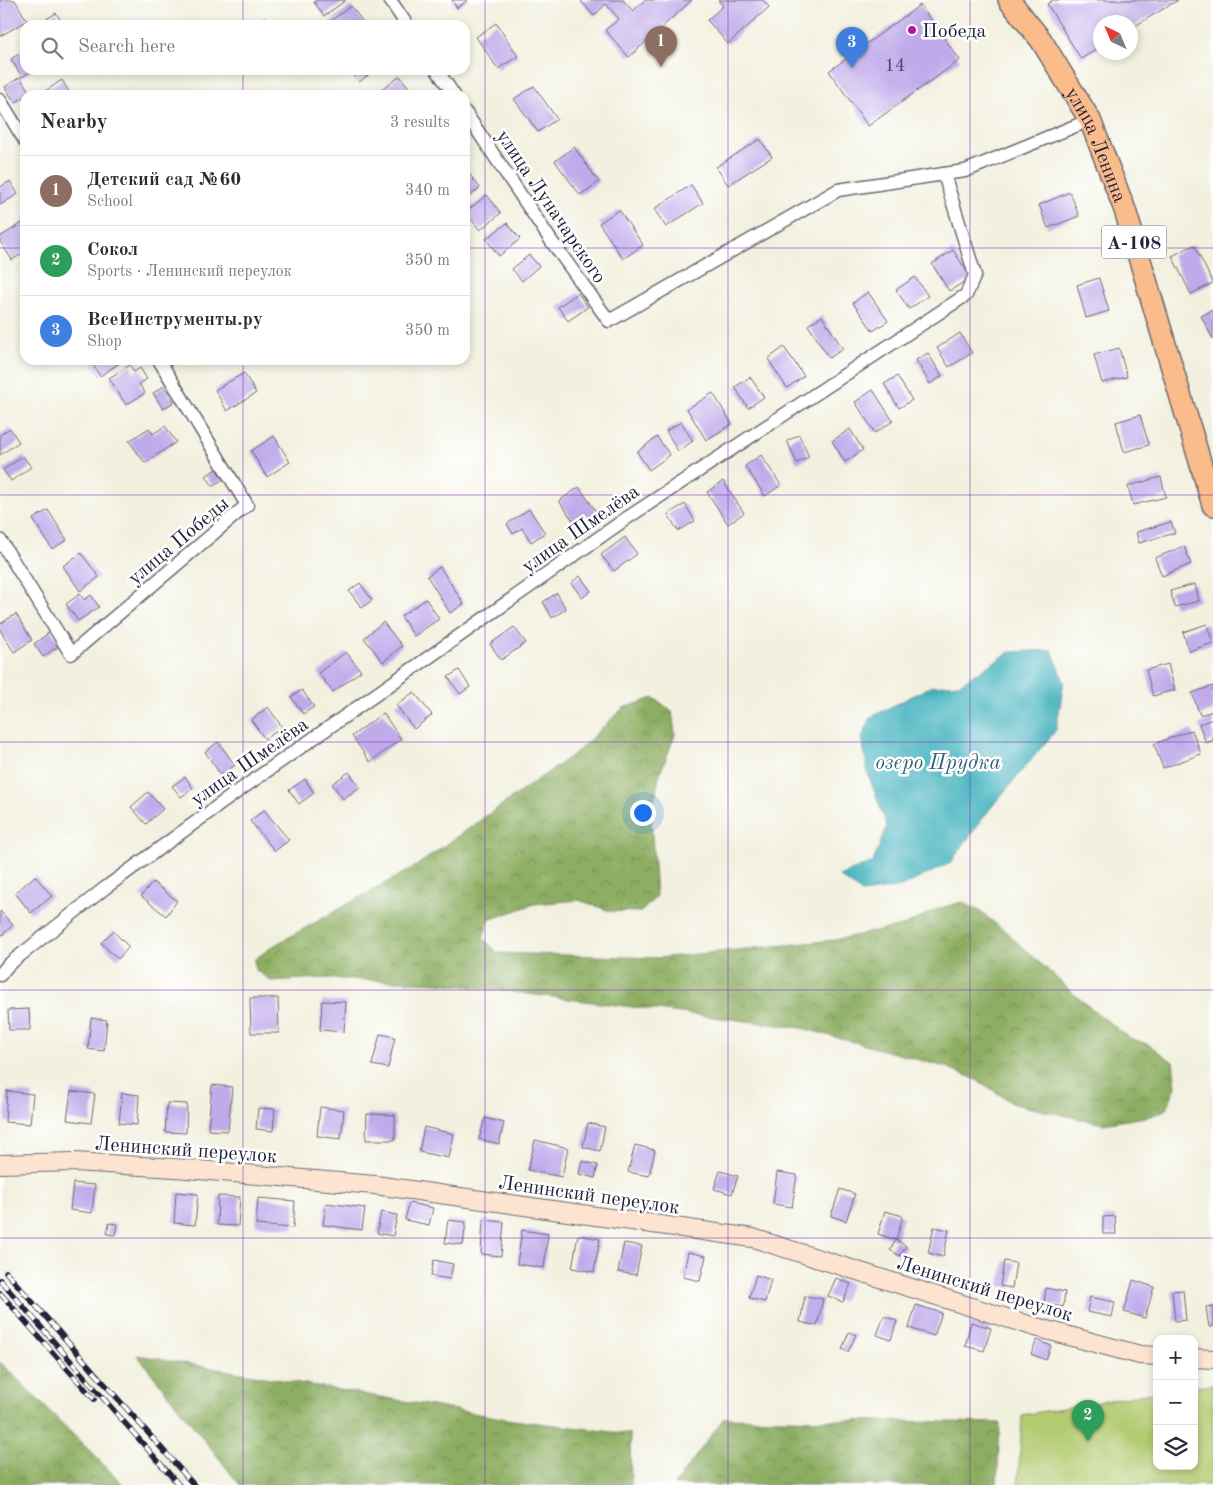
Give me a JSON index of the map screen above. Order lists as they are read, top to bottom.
{
  "streets": {
    "highway": ["улица Ленина", "А-108"],
    "main road": ["Ленинский переулок"],
    "street": ["улица Луначарского", "улица Шмелёва", "улица Победы"]
  },
  "crossings": [
    ["улица Луначарского", "улица Шмелёва"]
  ],
  "water": ["озеро Прудка"],
  "places": ["Победа"],
  "house_numbers": ["14"],
  "north": "top left",
  "page": {
    "search": "Search here",
    "pins": ["1", "3", "2"],
    "heading": ["Nearby", "3 results"],
    "list": [
      {
        "mark": "1",
        "name": "Детский сад №60",
        "note": "School",
        "value": "340 m"
      },
      {
        "mark": "2",
        "name": "Сокол",
        "note": "Sports · Ленинский переулок",
        "value": "350 m"
      },
      {
        "mark": "3",
        "name": "ВсеИнструменты.ру",
        "note": "Shop",
        "value": "350 m"
      }
    ],
    "map_buttons": ["+", "−"]
  }
}
